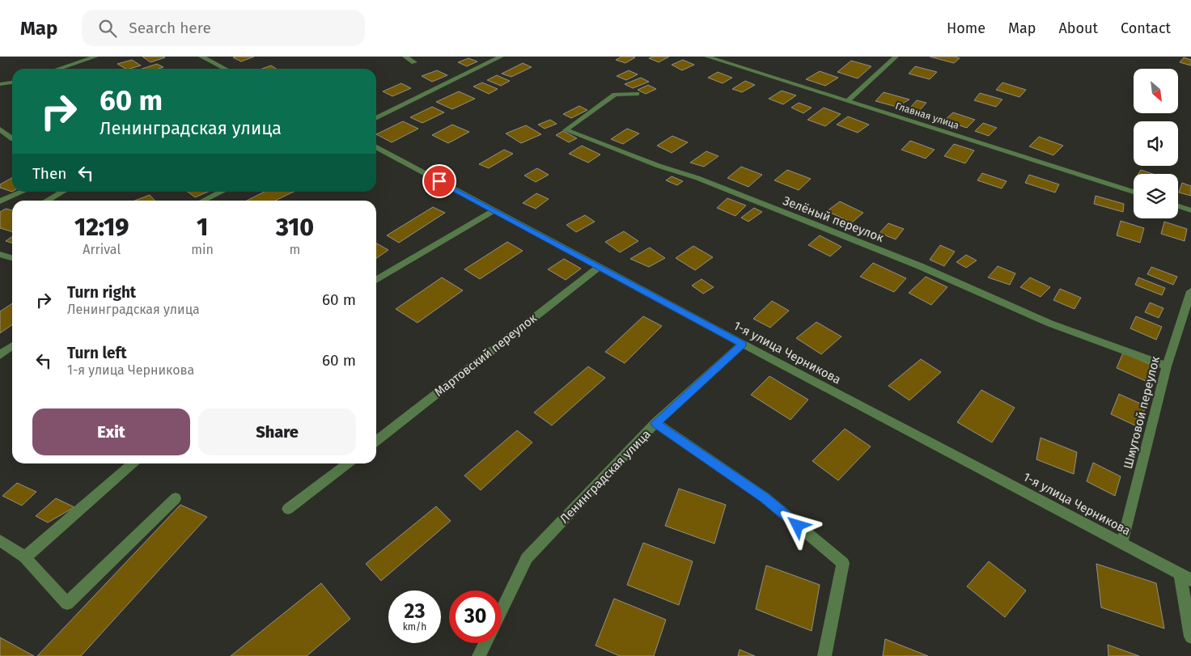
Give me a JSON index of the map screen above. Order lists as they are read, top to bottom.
{
  "streets": {
    "street": [
      "Главная улица",
      "Зелёный переулок",
      "1-я улица Черникова",
      "Мартовский переулок",
      "Шмутовой переулок",
      "Ленинградская улица"
    ]
  },
  "crossings": [
    ["Зелёный переулок", "Шмутовой переулок"],
    ["1-я улица Черникова", "Мартовский переулок"],
    ["1-я улица Черникова", "Шмутовой переулок"],
    ["1-я улица Черникова", "Ленинградская улица"]
  ],
  "north": "bottom right",
  "page": {
    "header": "Map",
    "search": "Search here",
    "nav": [
      "Home",
      "Map",
      "About",
      "Contact"
    ],
    "turn": ["60 m", "Ленинградская улица"],
    "then": "Then",
    "eta": [
      "12:19",
      "Arrival",
      "1",
      "min",
      "310",
      "m"
    ],
    "list": [
      {
        "name": "Turn right",
        "note": "Ленинградская улица",
        "value": "60 m"
      },
      {
        "name": "Turn left",
        "note": "1-я улица Черникова",
        "value": "60 m"
      }
    ],
    "buttons": ["Exit", "Share"],
    "speed": "23 km/h",
    "limit": "30"
  }
}
